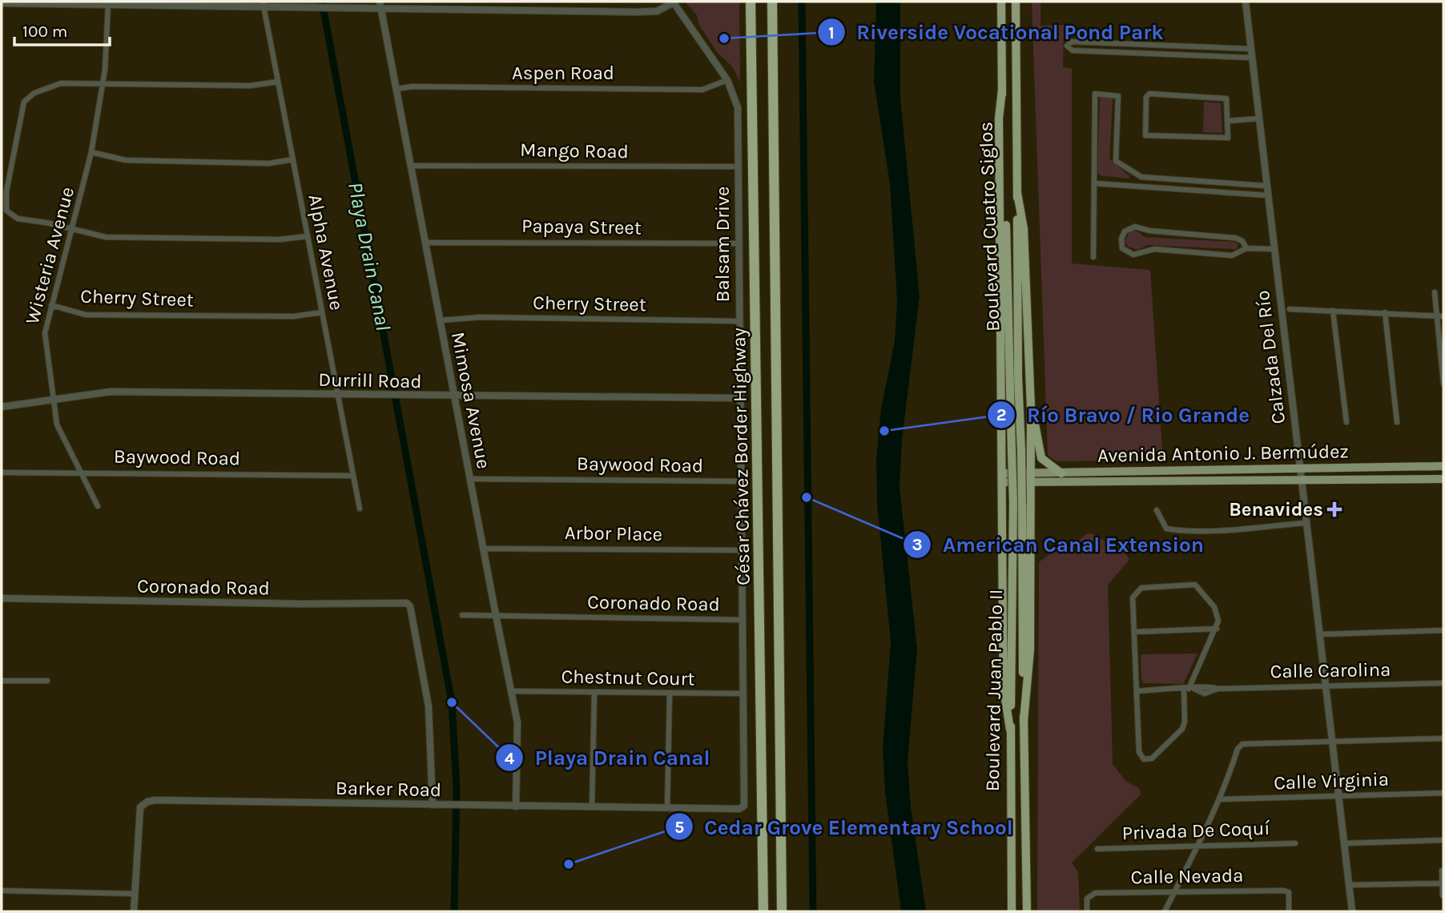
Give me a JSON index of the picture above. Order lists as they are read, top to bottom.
{
  "streets": {
    "highway": ["Boulevard Cuatro Siglos", "César Chávez Border Highway", "Boulevard Juan Pablo II"],
    "main road": ["Avenida Antonio J. Bermúdez"],
    "street": [
      "Aspen Road",
      "Mango Road",
      "Papaya Street",
      "Balsam Drive",
      "Alpha Avenue",
      "Wisteria Avenue",
      "Cherry Street",
      "Calzada Del Río",
      "Durrill Road",
      "Mimosa Avenue",
      "Baywood Road",
      "Arbor Place",
      "Coronado Road",
      "Calle Carolina",
      "Chestnut Court",
      "Calle Virginia",
      "Barker Road",
      "Privada De Coquí",
      "Calle Nevada"
    ]
  },
  "crossings": [
    ["Aspen Road", "Balsam Drive"],
    ["Aspen Road", "Mimosa Avenue"],
    ["Mango Road", "Balsam Drive"],
    ["Mango Road", "Mimosa Avenue"],
    ["Papaya Street", "Balsam Drive"],
    ["Papaya Street", "Mimosa Avenue"],
    ["Balsam Drive", "Cherry Street"],
    ["Balsam Drive", "Durrill Road"],
    ["Balsam Drive", "Baywood Road"],
    ["Balsam Drive", "Arbor Place"],
    ["Balsam Drive", "Coronado Road"],
    ["Balsam Drive", "Chestnut Court"],
    ["Balsam Drive", "Barker Road"],
    ["Alpha Avenue", "Cherry Street"],
    ["Alpha Avenue", "Durrill Road"],
    ["Alpha Avenue", "Baywood Road"],
    ["Wisteria Avenue", "Cherry Street"],
    ["Wisteria Avenue", "Durrill Road"],
    ["Wisteria Avenue", "Baywood Road"],
    ["Cherry Street", "Mimosa Avenue"],
    ["Calzada Del Río", "Avenida Antonio J. Bermúdez"],
    ["Calzada Del Río", "Calle Carolina"],
    ["Calzada Del Río", "Calle Virginia"],
    ["Durrill Road", "Mimosa Avenue"],
    ["Mimosa Avenue", "Baywood Road"],
    ["Mimosa Avenue", "Arbor Place"],
    ["Mimosa Avenue", "Coronado Road"],
    ["Mimosa Avenue", "Chestnut Court"],
    ["Mimosa Avenue", "Barker Road"],
    ["Coronado Road", "Barker Road"]
  ],
  "water": ["Playa Drain Canal"],
  "places": {
    "other": [
      "Riverside Vocational Pond Park",
      "Río Bravo / Rio Grande",
      "American Canal Extension",
      "Playa Drain Canal",
      "Cedar Grove Elementary School"
    ],
    "health": ["Benavides"]
  },
  "scale_bar": "100 m"
}
